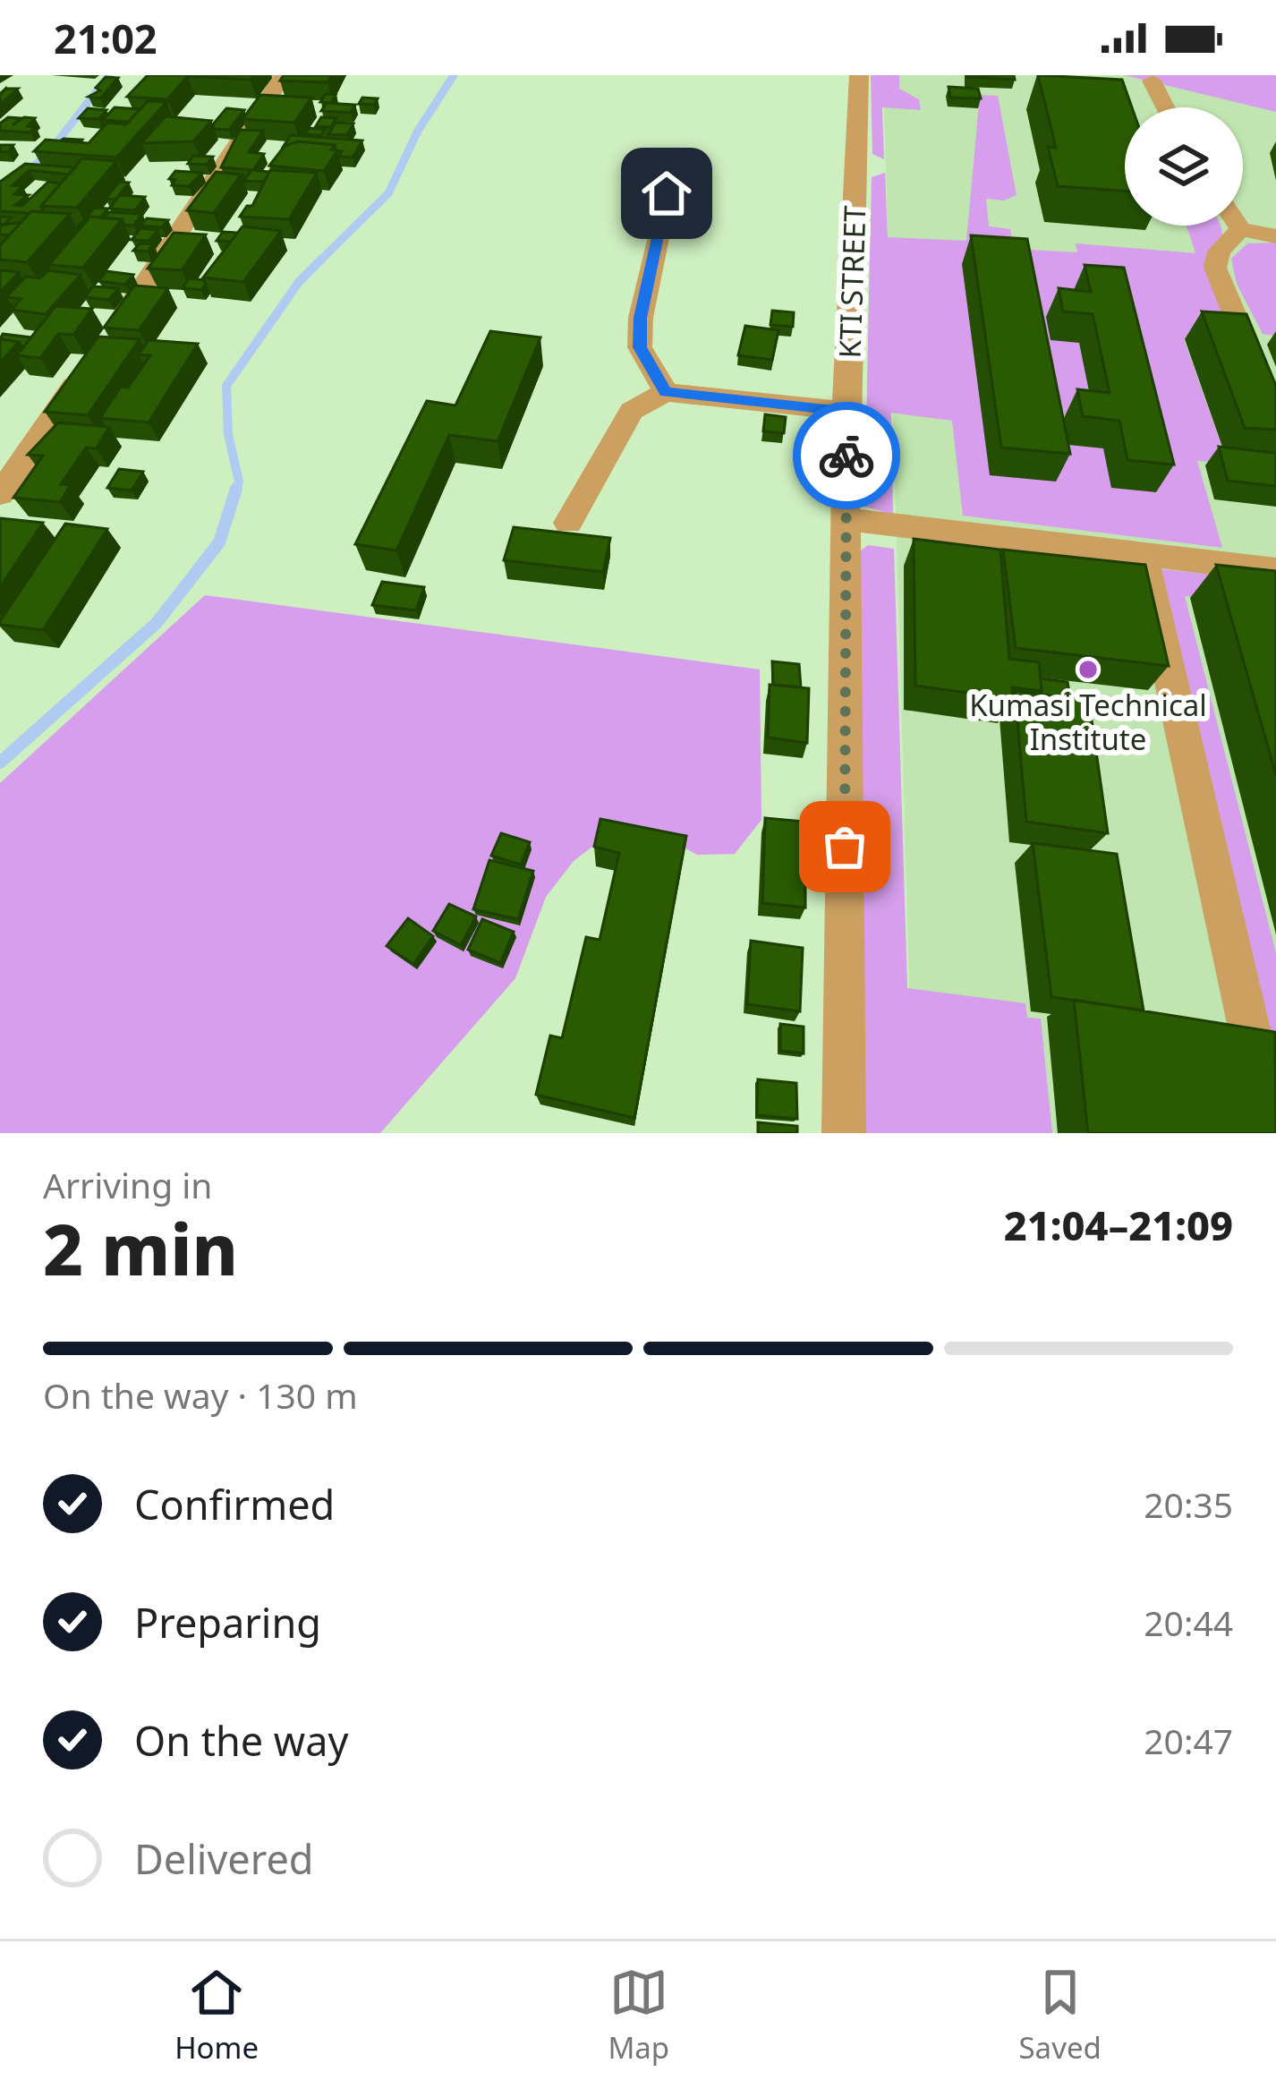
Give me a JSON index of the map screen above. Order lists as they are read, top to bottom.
{
  "streets": {
    "street": ["KTI STREET"]
  },
  "places": ["Kumasi Technical Institute"],
  "page": {
    "status": "21:02",
    "heading": ["2 min", "Arriving in", "21:04–21:09"],
    "bar": "On the way · 130 m",
    "list": [
      ["Confirmed", "20:35"],
      ["Preparing", "20:44"],
      ["On the way", "20:47"],
      "Delivered"
    ],
    "tabs": ["Home", "Map", "Saved"]
  }
}
